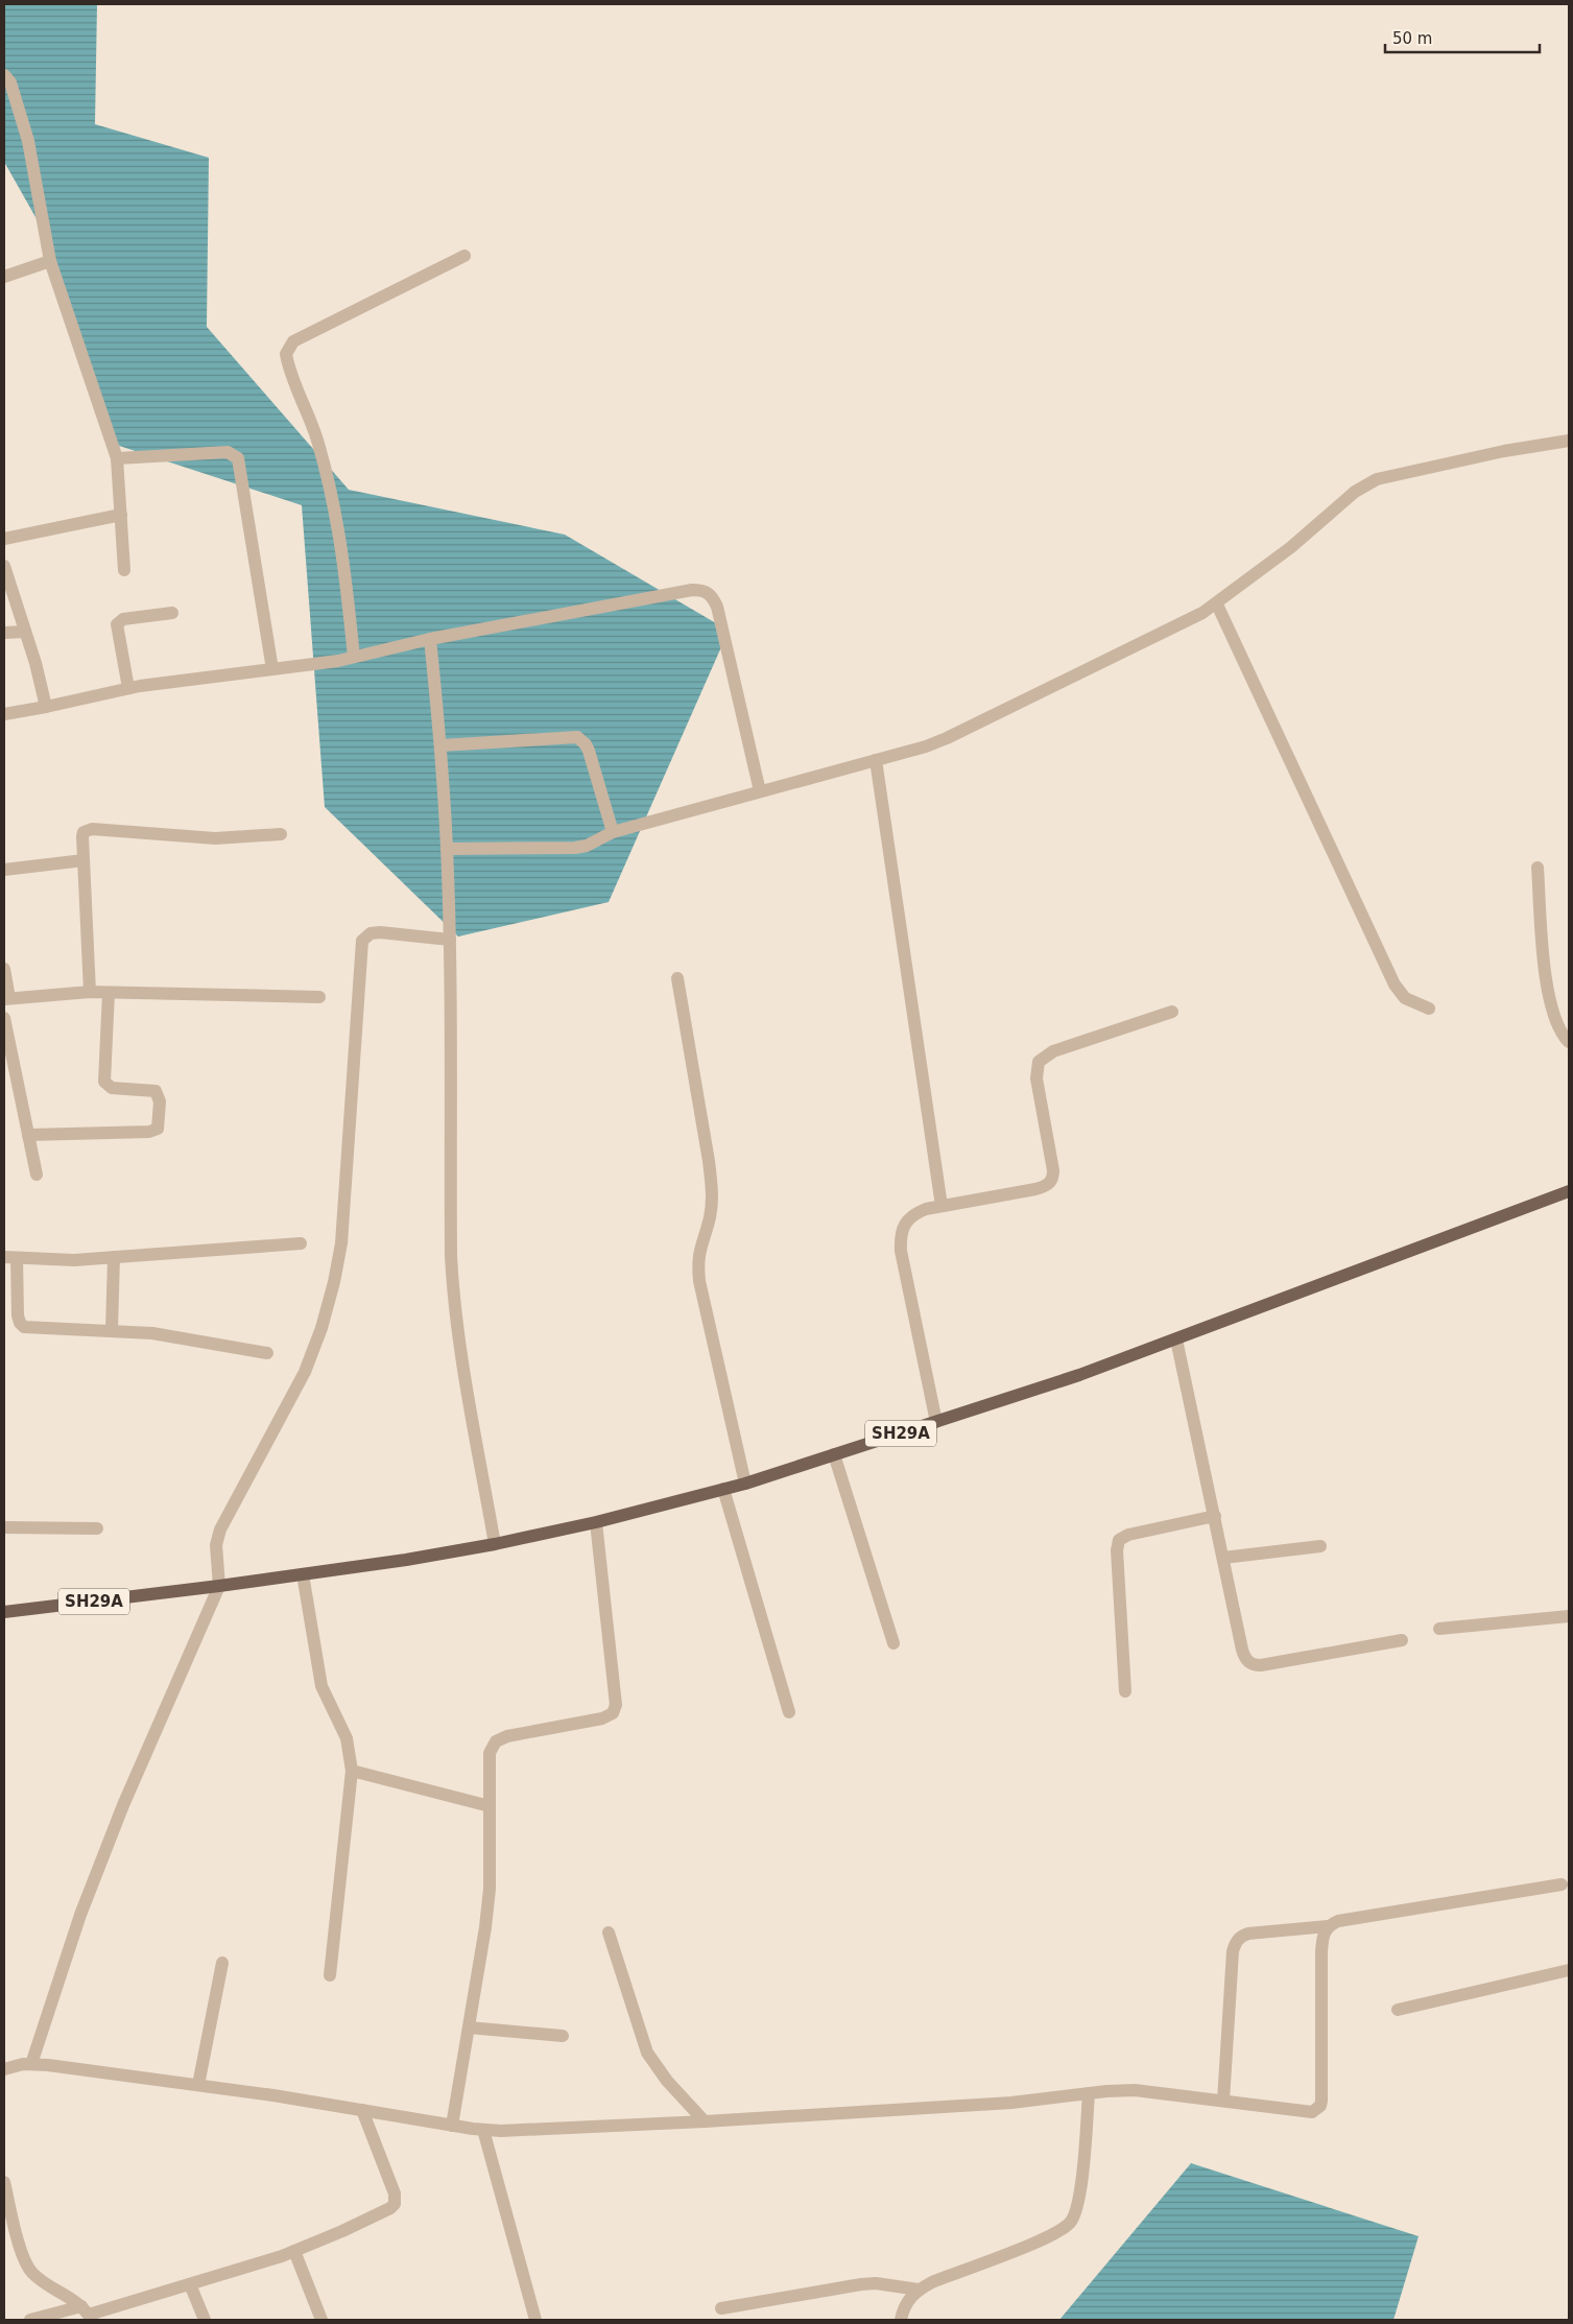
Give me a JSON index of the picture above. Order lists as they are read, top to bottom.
{
  "streets": {
    "main road": ["SH29A"]
  },
  "scale_bar": "50 m"
}
